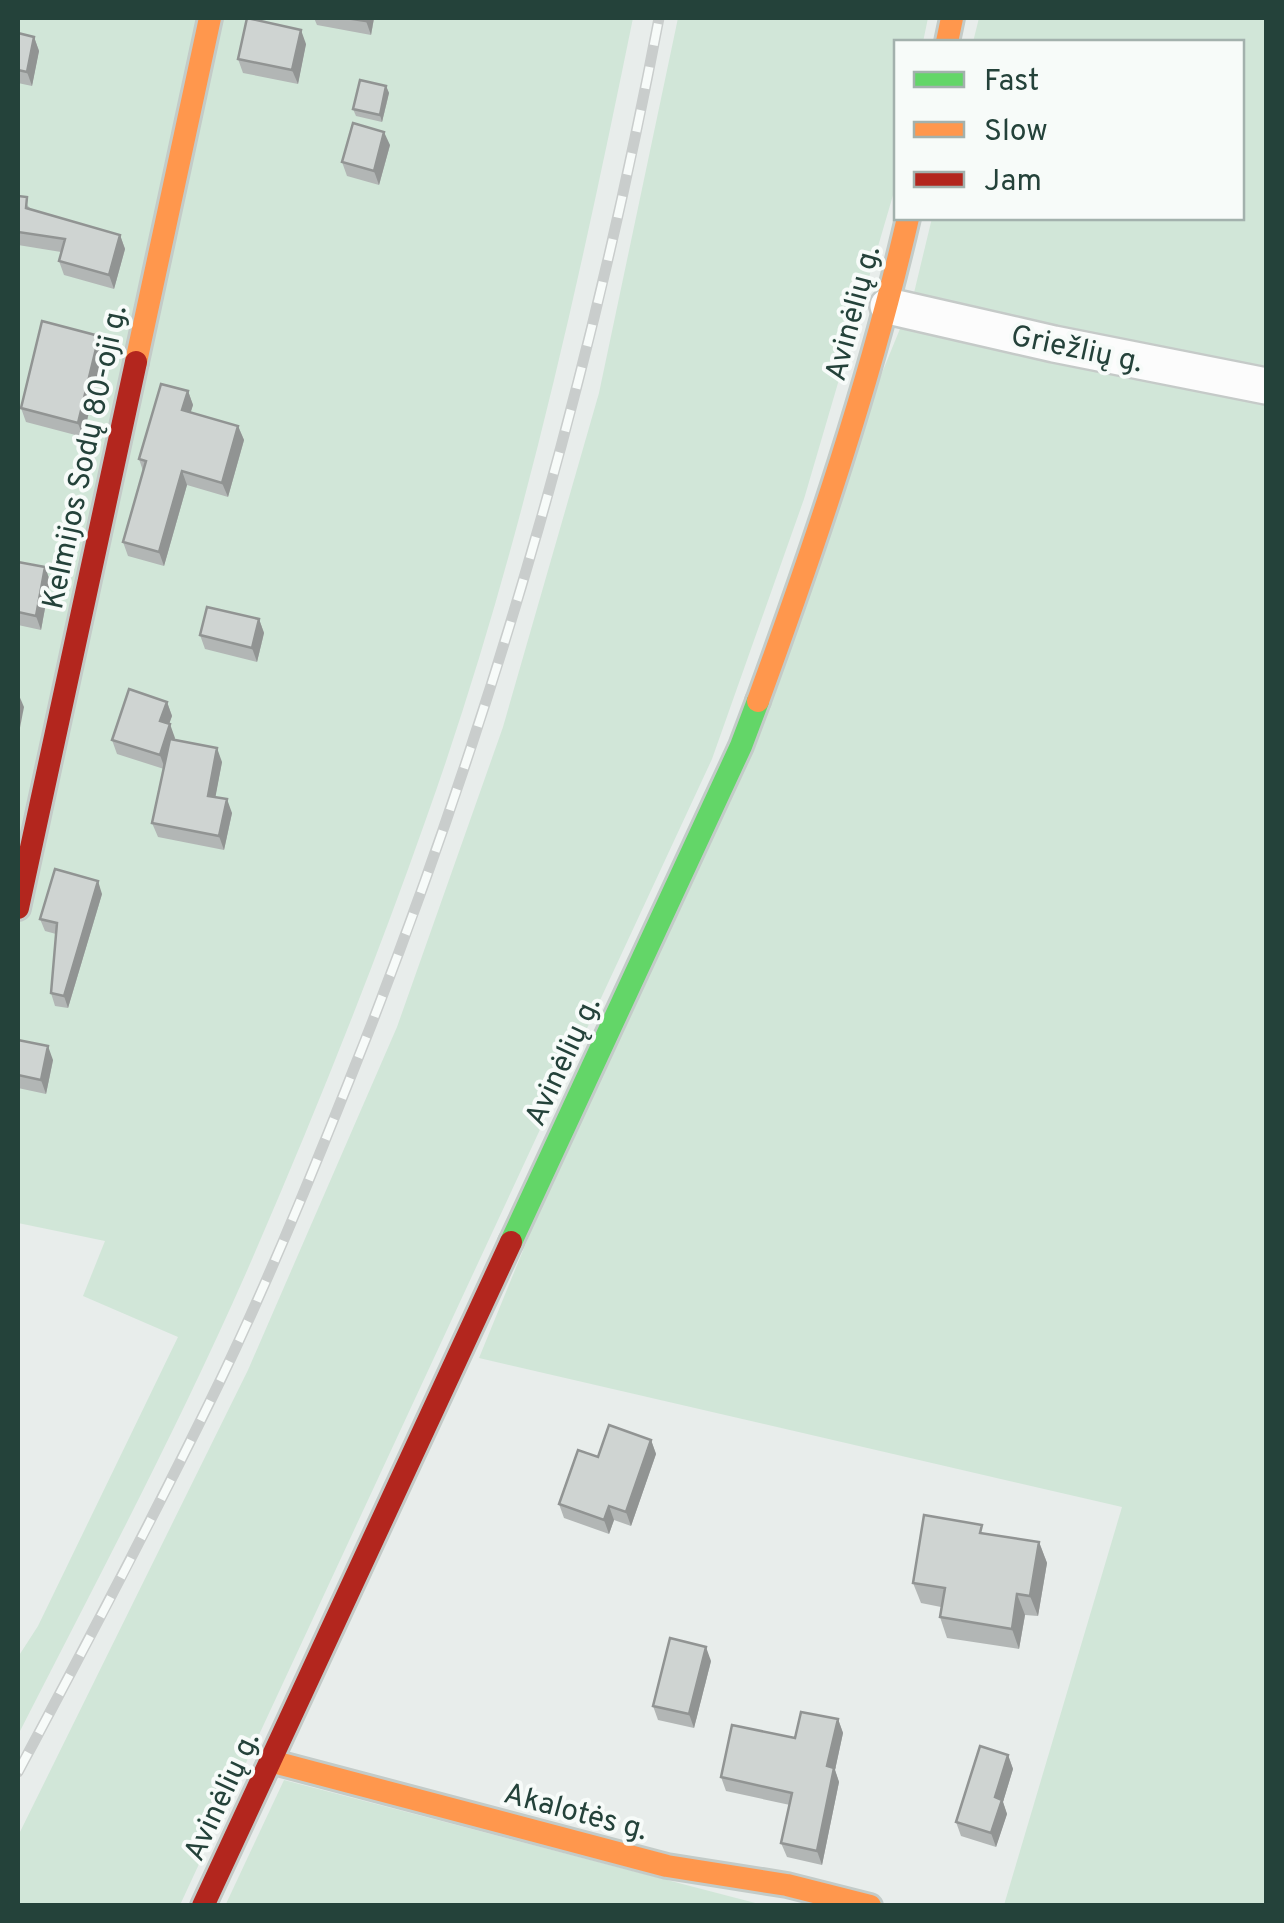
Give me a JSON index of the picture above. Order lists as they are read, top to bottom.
{
  "streets": {
    "main road": ["Avinėlių g.", "Kelmijos Sodų 80-oji g.", "Akalotės g."],
    "street": ["Griežlių g."]
  },
  "crossings": [
    ["Avinėlių g.", "Griežlių g."],
    ["Avinėlių g.", "Akalotės g."]
  ],
  "legend": ["Fast", "Slow", "Jam"]
}
